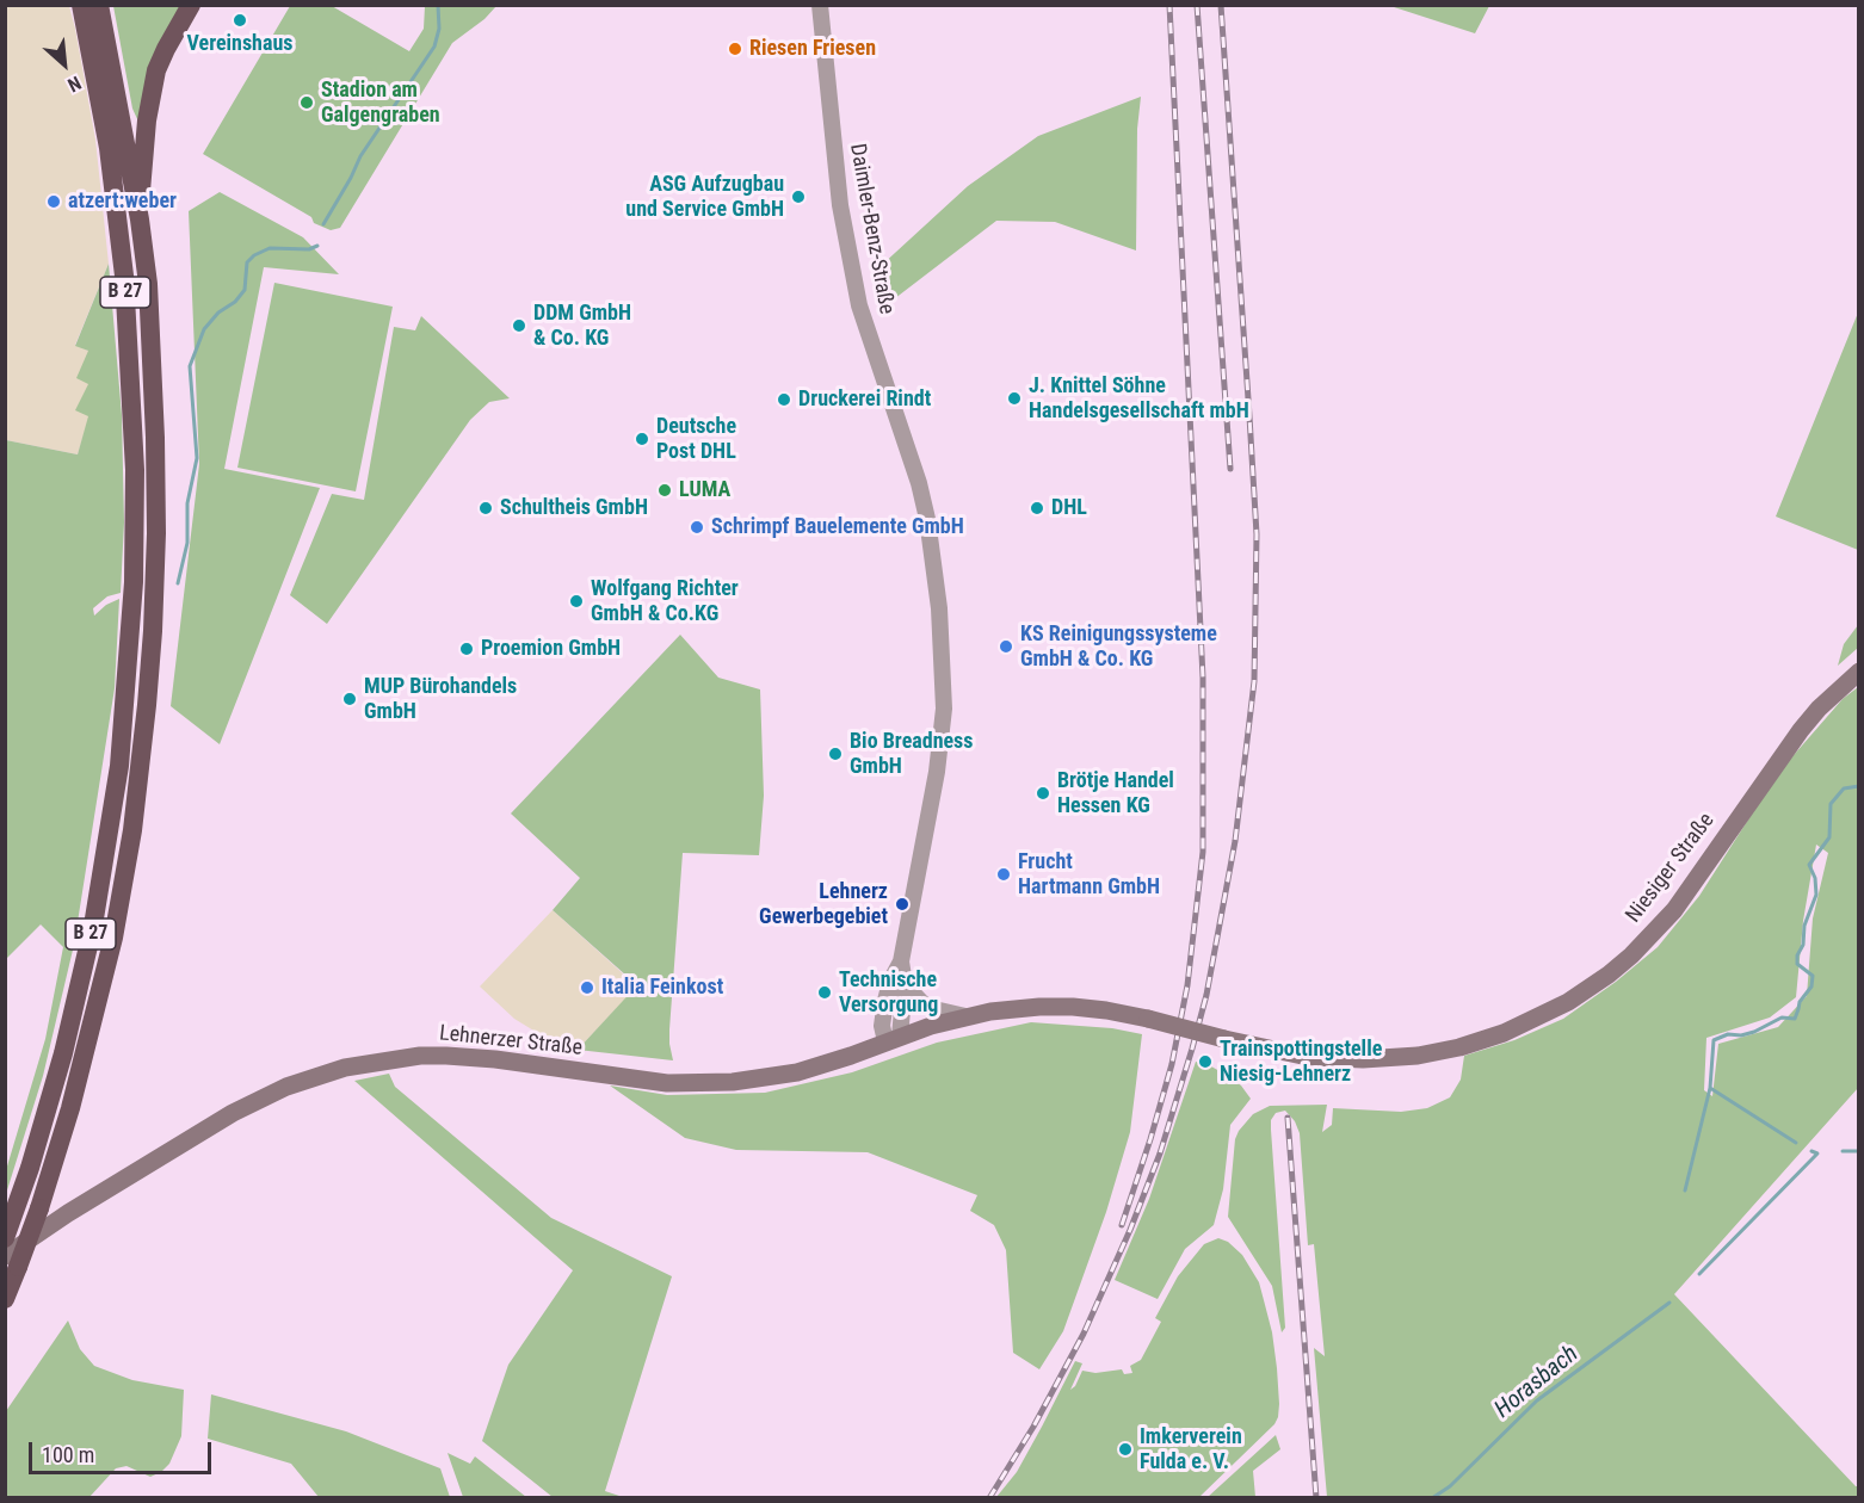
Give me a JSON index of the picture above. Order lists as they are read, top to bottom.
{
  "streets": {
    "highway": ["B 27"],
    "main road": ["Niesiger Straße", "Lehnerzer Straße"],
    "street": ["Daimler-Benz-Straße"]
  },
  "crossings": [
    ["Daimler-Benz-Straße", "Lehnerzer Straße"],
    ["B 27", "Lehnerzer Straße"],
    ["Niesiger Straße", "Lehnerzer Straße"]
  ],
  "water": ["Horasbach"],
  "places": [
    "Vereinshaus",
    "Riesen Friesen",
    "Stadion am Galgengraben",
    "ASG Aufzugbau und Service GmbH",
    "atzert:weber",
    "DDM GmbH & Co. KG",
    "J. Knittel Söhne Handelsgesellschaft mbH",
    "Druckerei Rindt",
    "Deutsche Post DHL",
    "LUMA",
    "Schultheis GmbH",
    "DHL",
    "Schrimpf Bauelemente GmbH",
    "Wolfgang Richter GmbH & Co.KG",
    "KS Reinigungssysteme GmbH & Co. KG",
    "Proemion GmbH",
    "MUP Bürohandels GmbH",
    "Bio Breadness GmbH",
    "Brötje Handel Hessen KG",
    "Frucht Hartmann GmbH",
    "Lehnerz Gewerbegebiet",
    "Italia Feinkost",
    "Technische Versorgung",
    "Trainspottingstelle Niesig-Lehnerz",
    "Imkerverein Fulda e. V."
  ],
  "scale_bar": "100 m",
  "north": "bottom right"
}
